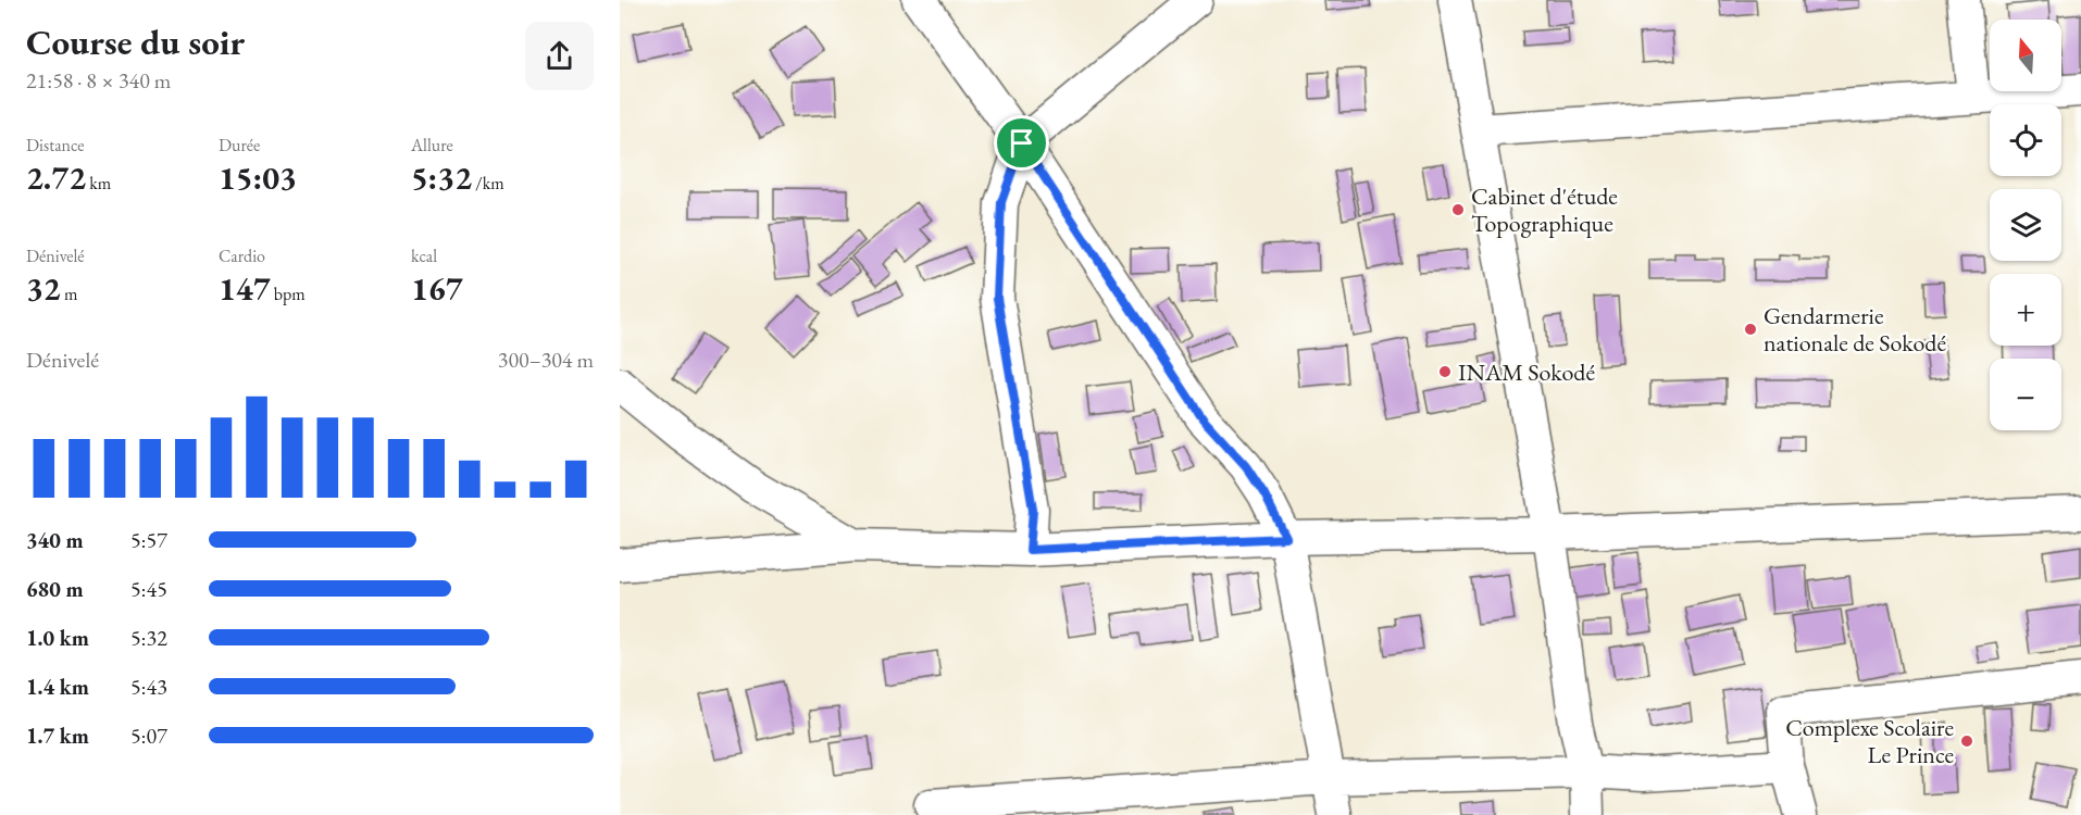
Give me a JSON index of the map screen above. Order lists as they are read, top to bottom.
{
  "places": [
    "Cabinet d'étude Topographique",
    "Gendarmerie nationale de Sokodé",
    "INAM Sokodé",
    "Complexe Scolaire Le Prince"
  ],
  "north": "top",
  "page": {
    "heading": ["Course du soir", "21:58 · 8 × 340 m"],
    "map_buttons": ["+", "−"],
    "stats": [
      ["Distance", "2.72 km"],
      ["Durée", "15:03"],
      ["Allure", "5:32 /km"],
      ["Dénivelé", "32 m"],
      ["Cardio", "147 bpm"],
      ["kcal", "167"]
    ],
    "chart": ["Dénivelé", "300–304 m"],
    "list": [
      {
        "name": "340 m",
        "note": "5:57"
      },
      {
        "name": "680 m",
        "note": "5:45"
      },
      {
        "name": "1.0 km",
        "note": "5:32"
      },
      {
        "name": "1.4 km",
        "note": "5:43"
      },
      {
        "name": "1.7 km",
        "note": "5:07"
      }
    ]
  }
}
